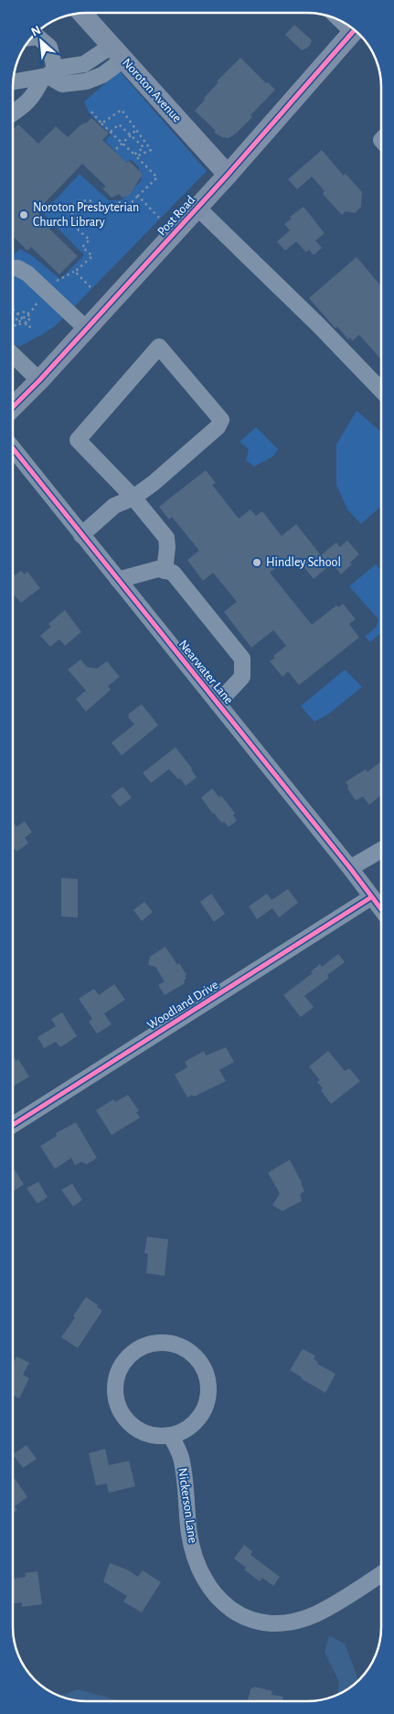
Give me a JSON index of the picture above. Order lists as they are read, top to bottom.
{
  "streets": {
    "main road": ["Noroton Avenue", "Post Road"],
    "street": ["Nearwater Lane", "Woodland Drive", "Nickerson Lane"]
  },
  "crossings": [
    ["Noroton Avenue", "Post Road"],
    ["Nearwater Lane", "Woodland Drive"]
  ],
  "places": ["Noroton Presbyterian Church Library", "Hindley School"],
  "north": "top left"
}
